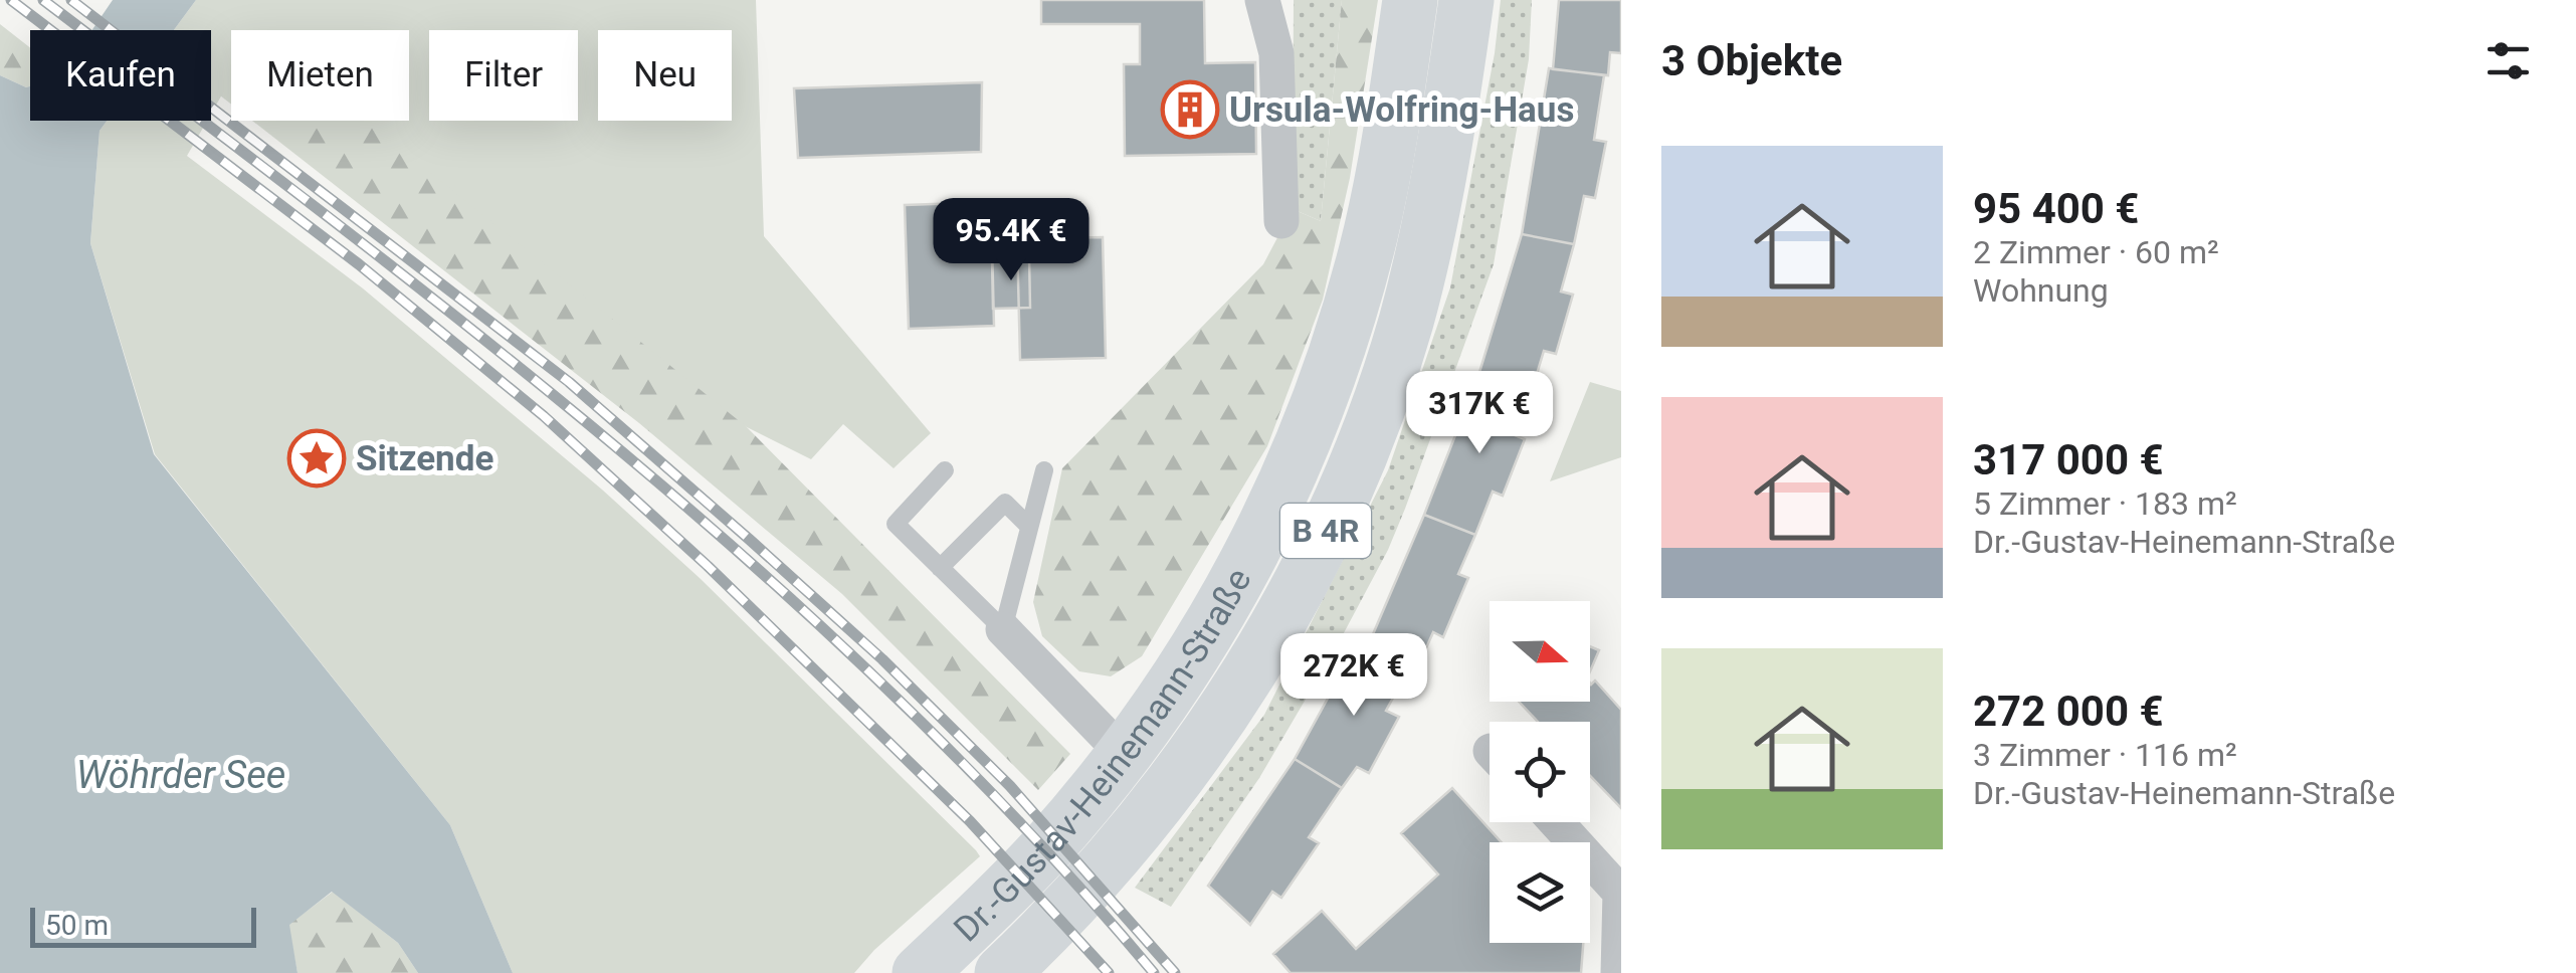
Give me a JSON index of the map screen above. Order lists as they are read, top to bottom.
{
  "streets": {
    "main road": ["B 4R", "Dr.-Gustav-Heinemann-Straße"]
  },
  "water": ["Wöhrder See"],
  "places": {
    "building": ["Ursula-Wolfring-Haus"],
    "place": ["Sitzende"]
  },
  "scale_bar": "50 m",
  "north": "right",
  "page": {
    "heading": "3 Objekte",
    "chip": [
      "Kaufen",
      "Mieten",
      "Filter",
      "Neu"
    ],
    "list": [
      {
        "name": "95 400 €",
        "note": "2 Zimmer · 60 m² · Wohnung"
      },
      {
        "name": "317 000 €",
        "note": "5 Zimmer · 183 m² · Dr.-Gustav-Heinemann-Straße"
      },
      {
        "name": "272 000 €",
        "note": "3 Zimmer · 116 m² · Dr.-Gustav-Heinemann-Straße"
      }
    ],
    "price": ["95.4K €", "317K €", "272K €"],
    "scale": "50 m"
  }
}
